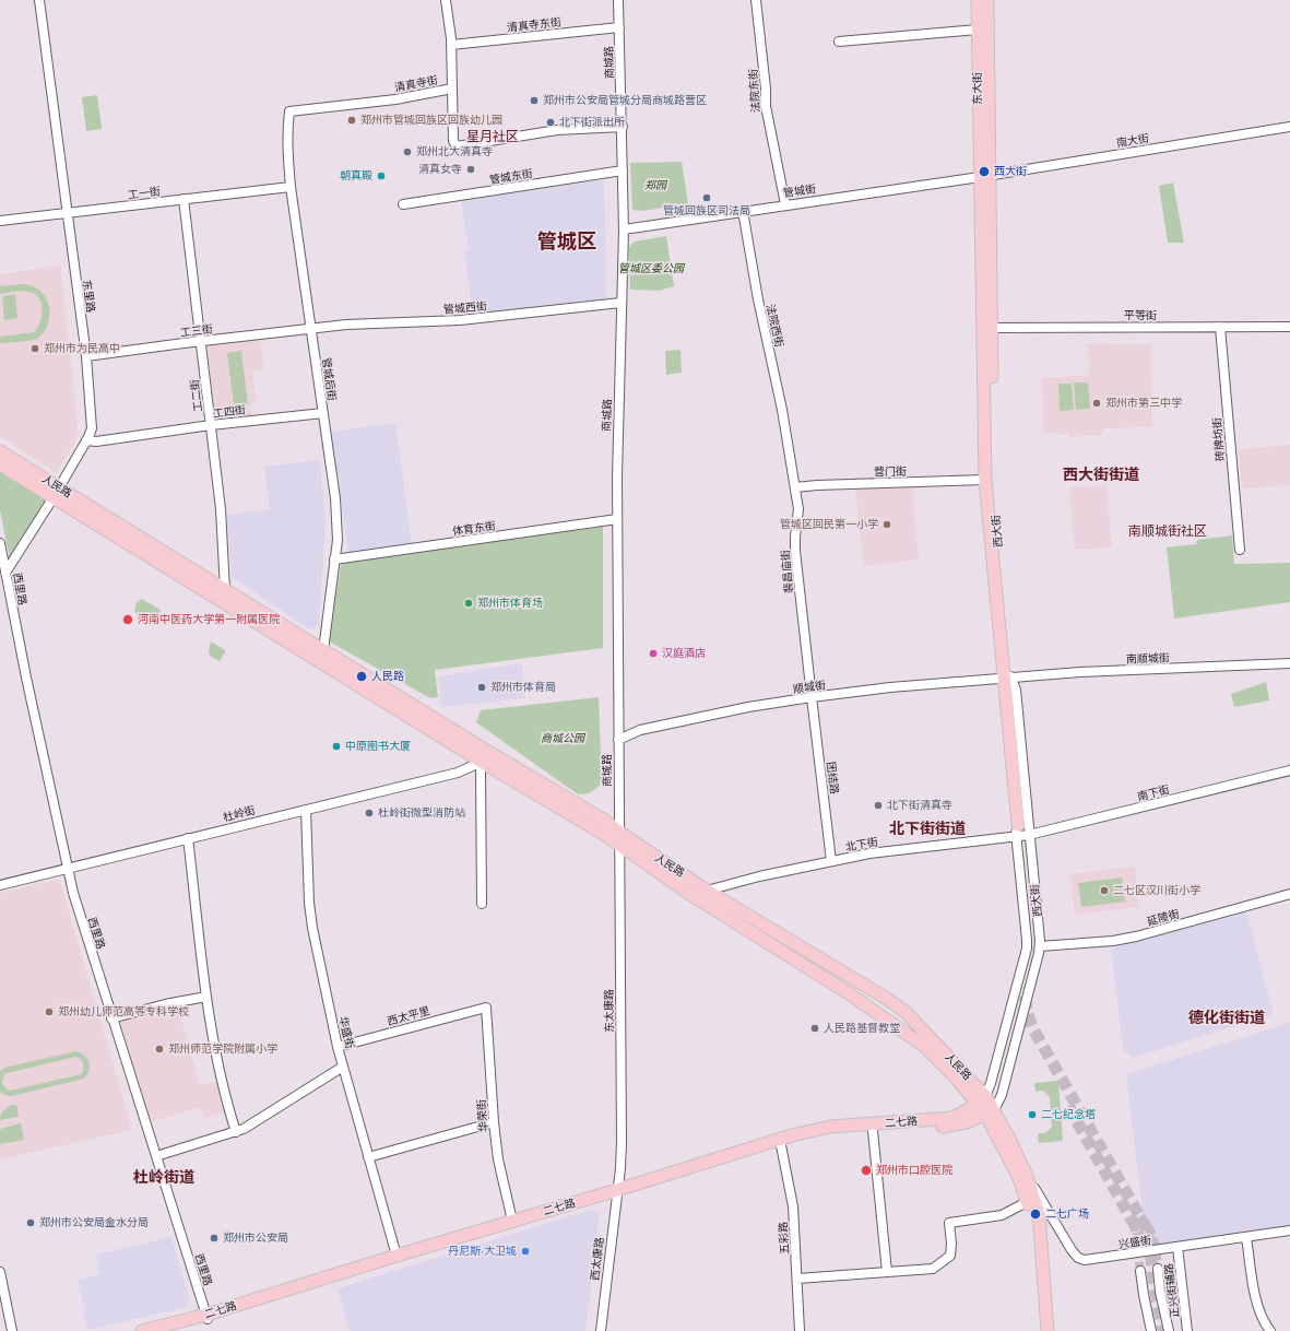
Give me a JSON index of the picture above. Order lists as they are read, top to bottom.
{
  "streets": {
    "main road": [
      "东大街",
      "人民路",
      "西大街",
      "二七路"
    ],
    "street": [
      "清真寺东街",
      "商城路",
      "清真寺街",
      "法院东街",
      "南大街",
      "管城东街",
      "管城街",
      "工一街",
      "东里路",
      "管城西街",
      "平等街",
      "法院西街",
      "工三街",
      "管城后街",
      "工二街",
      "工四街",
      "砖牌坊街",
      "营门街",
      "体育东街",
      "裴昌庙街",
      "西里路",
      "南顺城街",
      "顺城街",
      "团结路",
      "南下街",
      "杜岭街",
      "北下街",
      "延陵街",
      "东太康路",
      "西太平里",
      "华盛街",
      "华荣街",
      "五彩路",
      "兴盛街",
      "西太康路",
      "正兴街辅路"
    ]
  },
  "crossings": [
    ["清真寺东街", "商城路"],
    ["商城路", "清真寺街"],
    ["商城路", "管城东街"],
    ["商城路", "管城街"],
    ["商城路", "管城西街"],
    ["商城路", "人民路"],
    ["商城路", "体育东街"],
    ["商城路", "顺城街"],
    ["商城路", "东太康路"],
    ["清真寺街", "管城后街"],
    ["东大街", "南大街"],
    ["东大街", "管城街"],
    ["东大街", "西大街"],
    ["法院东街", "管城街"],
    ["南大街", "管城街"],
    ["南大街", "西大街"],
    ["管城街", "法院西街"],
    ["管城街", "西大街"],
    ["工一街", "东里路"],
    ["工一街", "管城后街"],
    ["工一街", "工二街"],
    ["东里路", "工三街"],
    ["东里路", "工四街"],
    ["东里路", "人民路"],
    ["东里路", "西里路"],
    ["管城西街", "工三街"],
    ["管城西街", "管城后街"],
    ["平等街", "砖牌坊街"],
    ["平等街", "西大街"],
    ["法院西街", "裴昌庙街"],
    ["工三街", "管城后街"],
    ["工三街", "工二街"],
    ["管城后街", "工四街"],
    ["管城后街", "人民路"],
    ["管城后街", "体育东街"],
    ["工二街", "工四街"],
    ["工二街", "人民路"],
    ["营门街", "西大街"],
    ["营门街", "裴昌庙街"],
    ["人民路", "西大街"],
    ["人民路", "杜岭街"],
    ["人民路", "北下街"],
    ["人民路", "东太康路"],
    ["人民路", "二七路"],
    ["西大街", "南顺城街"],
    ["西大街", "顺城街"],
    ["西大街", "南下街"],
    ["西大街", "北下街"],
    ["西大街", "延陵街"],
    ["西大街", "二七路"],
    ["裴昌庙街", "顺城街"],
    ["裴昌庙街", "团结路"],
    ["西里路", "杜岭街"],
    ["西里路", "二七路"],
    ["南顺城街", "顺城街"],
    ["顺城街", "团结路"],
    ["团结路", "北下街"],
    ["南下街", "北下街"],
    ["杜岭街", "华盛街"],
    ["东太康路", "二七路"],
    ["东太康路", "西太康路"],
    ["西太平里", "华盛街"],
    ["西太平里", "华荣街"],
    ["华盛街", "二七路"],
    ["华荣街", "二七路"],
    ["二七路", "五彩路"],
    ["二七路", "西太康路"],
    ["兴盛街", "正兴街辅路"]
  ],
  "districts": [
    "星月社区",
    "管城区",
    "西大街街道",
    "南顺城街社区",
    "北下街街道",
    "德化街街道",
    "杜岭街道"
  ],
  "parks": ["郑园", "管城区委公园", "商城公园"],
  "places": [
    "郑州市公安局管城分局商城路营区",
    "郑州市管城回族区回族幼儿园",
    "北下街派出所",
    "郑州北大清真寺",
    "清真女寺",
    "西大街",
    "朝真殿",
    "管城回族区司法局",
    "郑州市为民高中",
    "郑州市第三中学",
    "管城区回民第一小学",
    "郑州市体育场",
    "河南中医药大学第一附属医院",
    "汉庭酒店",
    "人民路",
    "郑州市体育局",
    "中原图书大厦",
    "北下街清真寺",
    "杜岭街微型消防站",
    "二七区汉川街小学",
    "郑州幼儿师范高等专科学校",
    "人民路基督教堂",
    "郑州师范学院附属小学",
    "二七纪念塔",
    "郑州市口腔医院",
    "二七广场",
    "郑州市公安局金水分局",
    "郑州市公安局",
    "丹尼斯·大卫城"
  ]
}
